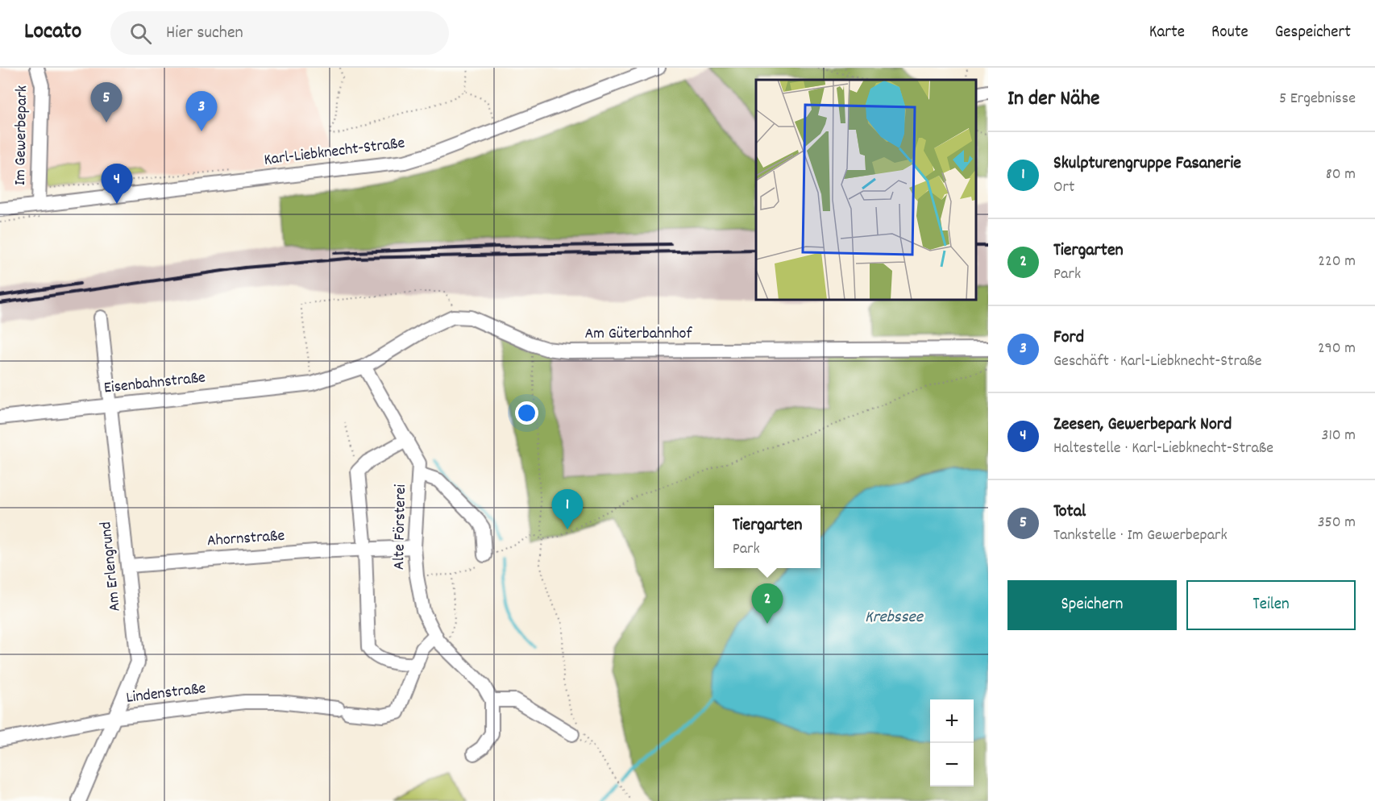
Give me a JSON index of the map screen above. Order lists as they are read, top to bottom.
{
  "streets": {
    "street": [
      "Im Gewerbepark",
      "Karl-Liebknecht-Straße",
      "Am Güterbahnhof",
      "Eisenbahnstraße",
      "Alte Försterei",
      "Ahornstraße",
      "Am Erlengrund",
      "Lindenstraße"
    ]
  },
  "crossings": [
    ["Im Gewerbepark", "Karl-Liebknecht-Straße"],
    ["Eisenbahnstraße", "Am Erlengrund"],
    ["Alte Försterei", "Ahornstraße"],
    ["Ahornstraße", "Am Erlengrund"],
    ["Am Erlengrund", "Lindenstraße"]
  ],
  "water": ["Krebssee"],
  "page": {
    "header": "Locato",
    "search": "Hier suchen",
    "nav": ["Karte", "Route", "Gespeichert"],
    "heading": ["In der Nähe", "5 Ergebnisse"],
    "pins": [
      "5",
      "3",
      "4",
      "1",
      "2"
    ],
    "list": [
      {
        "mark": "1",
        "name": "Skulpturengruppe Fasanerie",
        "note": "Ort",
        "value": "80 m"
      },
      {
        "mark": "2",
        "name": "Tiergarten",
        "note": "Park",
        "value": "220 m"
      },
      {
        "mark": "3",
        "name": "Ford",
        "note": "Geschäft · Karl-Liebknecht-Straße",
        "value": "290 m"
      },
      {
        "mark": "4",
        "name": "Zeesen, Gewerbepark Nord",
        "note": "Haltestelle · Karl-Liebknecht-Straße",
        "value": "310 m"
      },
      {
        "mark": "5",
        "name": "Total",
        "note": "Tankstelle · Im Gewerbepark",
        "value": "350 m"
      }
    ],
    "popup": ["Tiergarten", "Park"],
    "buttons": ["Speichern", "Teilen"],
    "map_buttons": ["+", "−"]
  }
}
